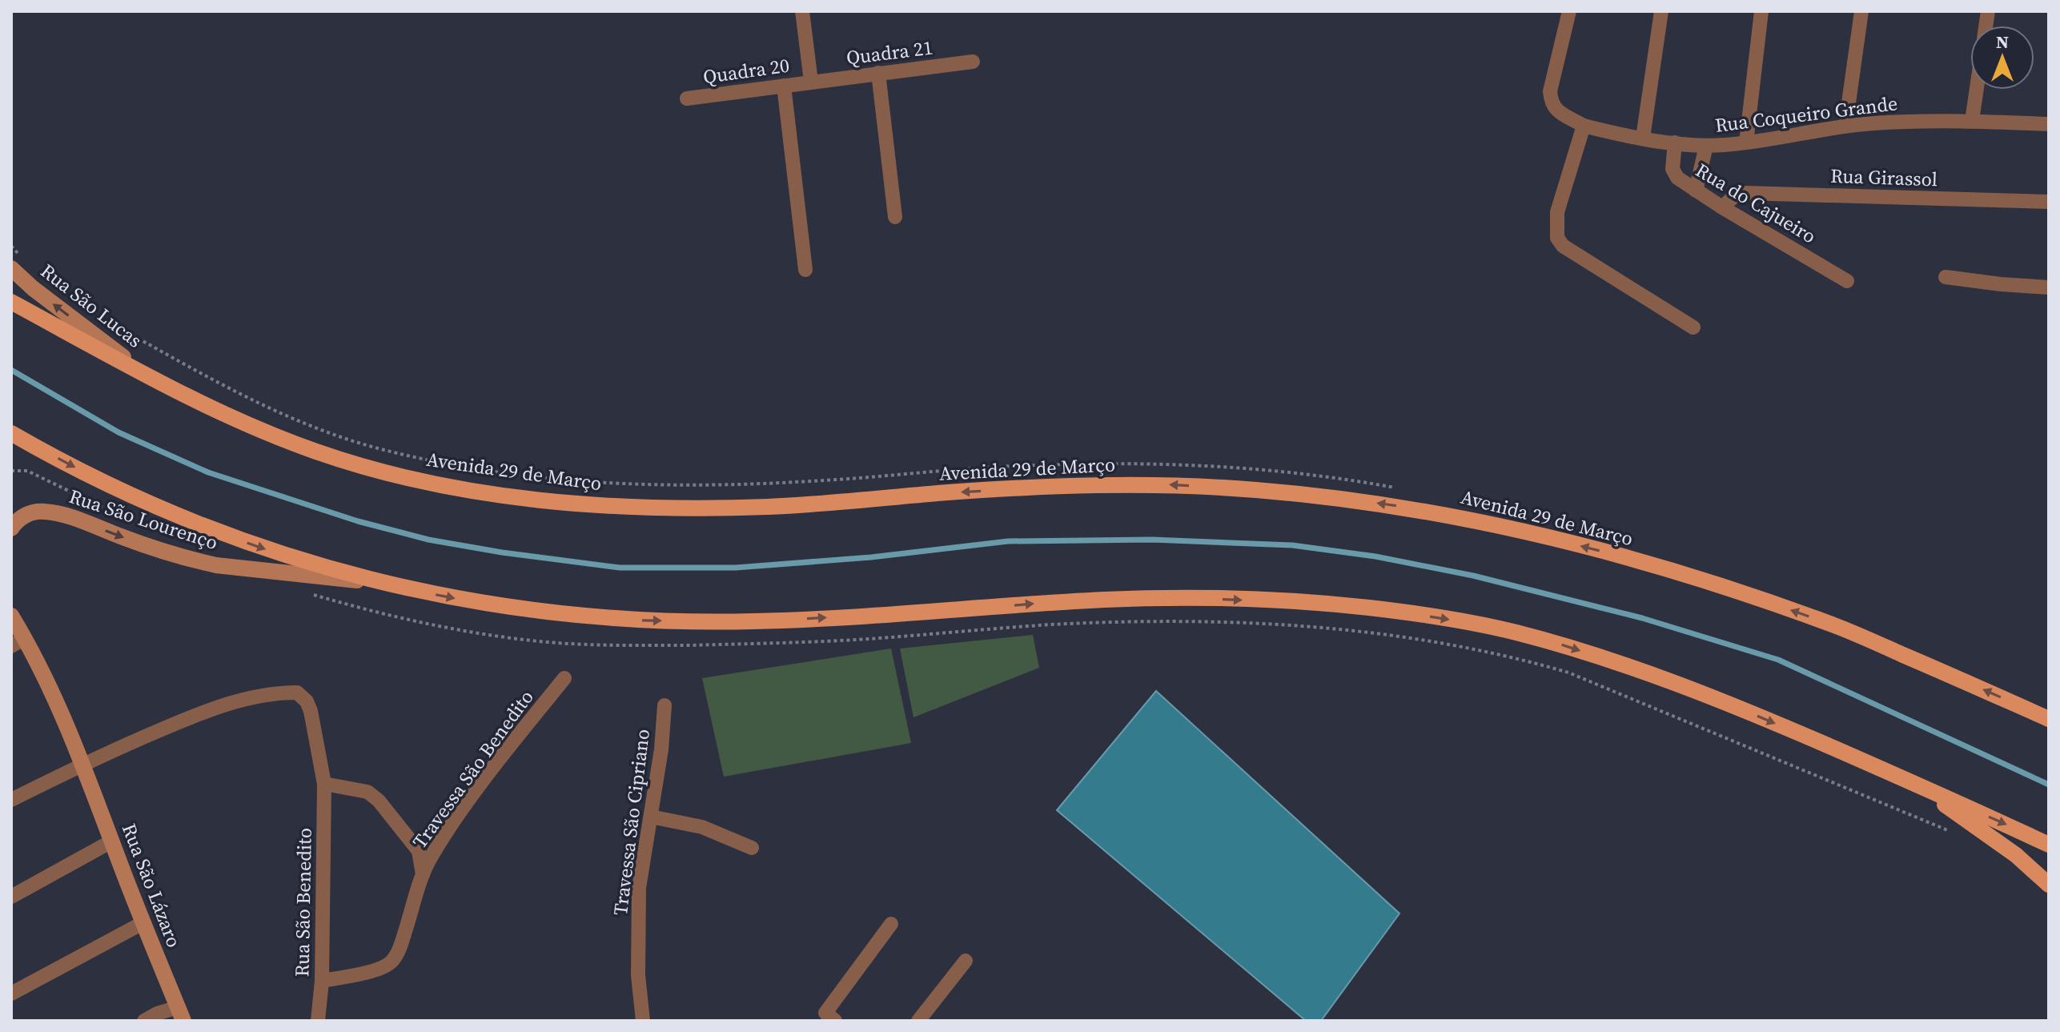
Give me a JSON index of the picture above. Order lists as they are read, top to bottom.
{
  "streets": {
    "main road": [
      "Rua São Lucas",
      "Avenida 29 de Março",
      "Rua São Lourenço",
      "Rua São Lázaro"
    ],
    "street": [
      "Quadra 21",
      "Quadra 20",
      "Rua Coqueiro Grande",
      "Rua Girassol",
      "Rua do Cajueiro",
      "Travessa São Benedito",
      "Travessa São Cipriano",
      "Rua São Benedito"
    ]
  },
  "crossings": [
    ["Quadra 21", "Quadra 20"],
    ["Rua Coqueiro Grande", "Rua do Cajueiro"],
    ["Rua Girassol", "Rua do Cajueiro"],
    ["Rua São Lucas", "Avenida 29 de Março"],
    ["Travessa São Benedito", "Rua São Benedito"],
    ["Rua São Lázaro", "Rua São Benedito"]
  ],
  "north": "top"
}
